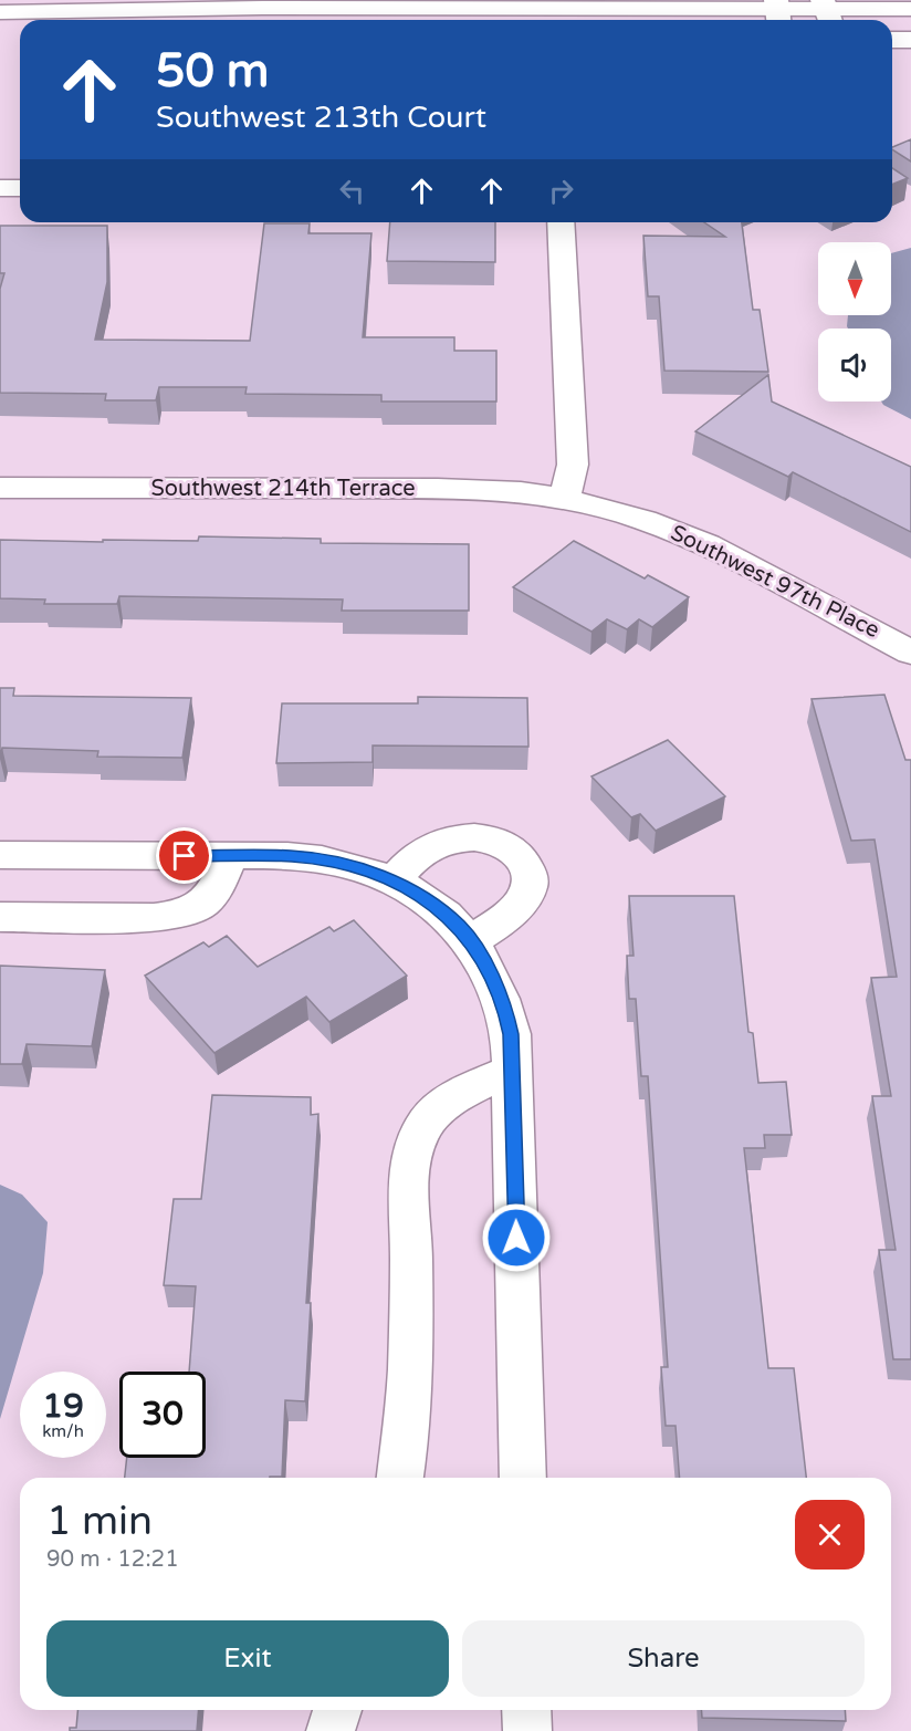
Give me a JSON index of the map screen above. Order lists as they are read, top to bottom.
{
  "streets": {
    "street": ["Southwest 214th Terrace", "Southwest 97th Place"]
  },
  "crossings": [
    ["Southwest 214th Terrace", "Southwest 97th Place"]
  ],
  "north": "bottom",
  "page": {
    "turn": ["50 m", "Southwest 213th Court"],
    "speed": "19 km/h",
    "limit": "30",
    "heading": ["1 min", "90 m · 12:21"],
    "buttons": ["Exit", "Share"]
  }
}
